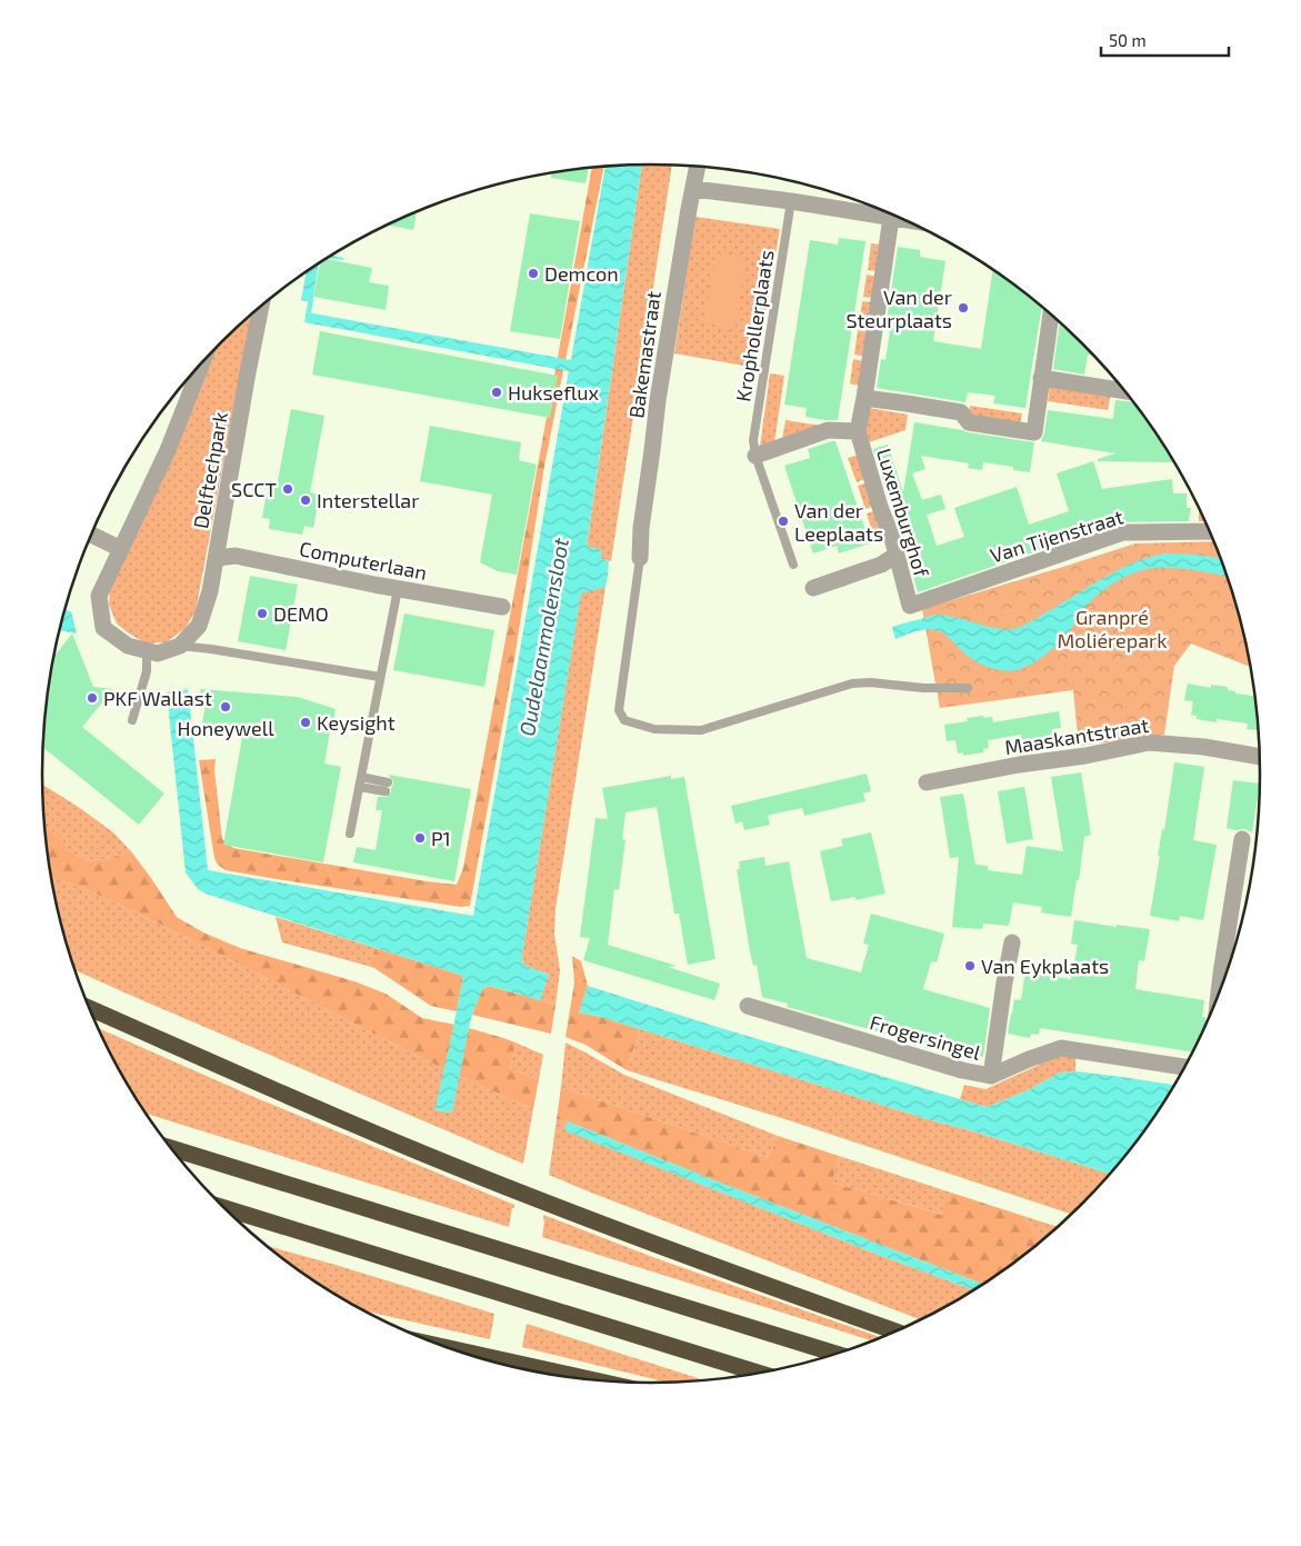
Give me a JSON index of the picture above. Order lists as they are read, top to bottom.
{
  "streets": {
    "street": [
      "Bakemastraat",
      "Delftechpark",
      "Luxemburghof",
      "Van Tijenstraat",
      "Computerlaan",
      "Maaskantstraat",
      "Frogersingel"
    ],
    "lane": ["Krophollerplaats"]
  },
  "crossings": [
    ["Krophollerplaats", "Luxemburghof"],
    ["Delftechpark", "Computerlaan"],
    ["Luxemburghof", "Van Tijenstraat"]
  ],
  "water": ["Oudelaanmolensloot"],
  "parks": ["Granpré Moliérepark"],
  "places": [
    "Demcon",
    "Van der Steurplaats",
    "Hukseflux",
    "SCCT",
    "Interstellar",
    "Van der Leeplaats",
    "DEMO",
    "PKF Wallast",
    "Honeywell",
    "Keysight",
    "P1",
    "Van Eykplaats"
  ],
  "scale_bar": "50 m"
}
